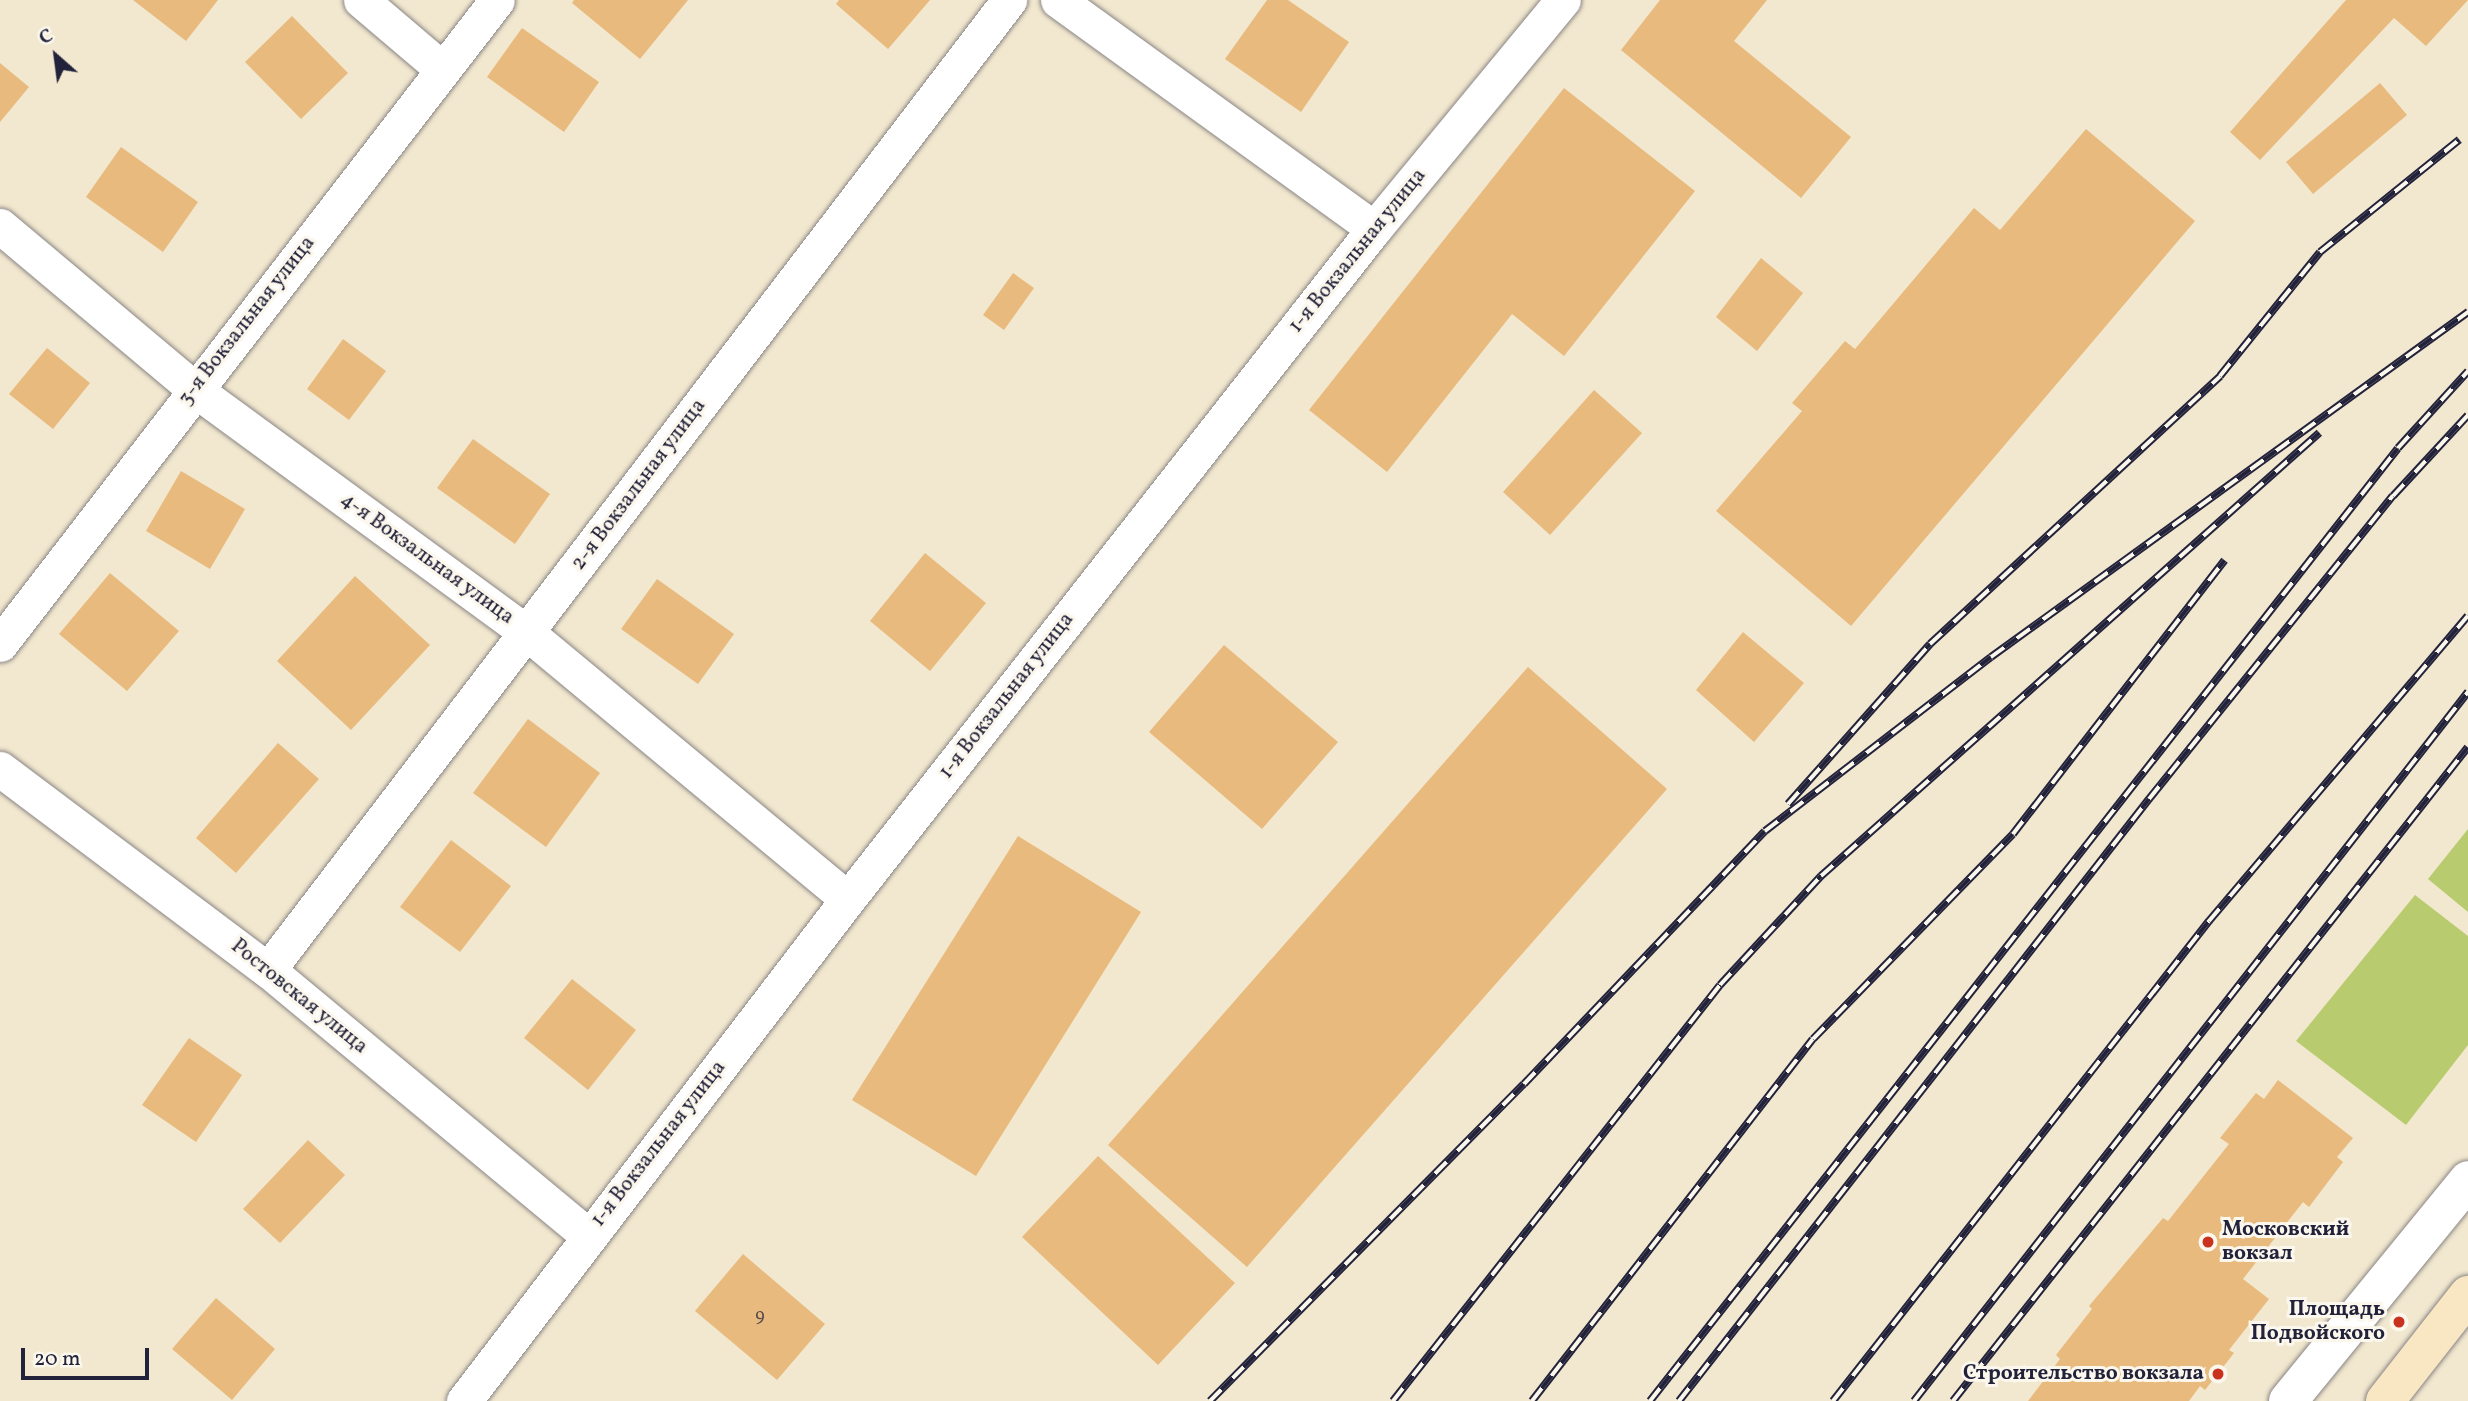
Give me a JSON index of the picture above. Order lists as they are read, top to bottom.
{
  "streets": {
    "street": [
      "1-я Вокзальная улица",
      "3-я Вокзальная улица",
      "2-я Вокзальная улица",
      "4-я Вокзальная улица",
      "Ростовская улица"
    ]
  },
  "crossings": [
    ["1-я Вокзальная улица", "4-я Вокзальная улица"],
    ["1-я Вокзальная улица", "Ростовская улица"],
    ["3-я Вокзальная улица", "4-я Вокзальная улица"],
    ["2-я Вокзальная улица", "4-я Вокзальная улица"],
    ["2-я Вокзальная улица", "Ростовская улица"]
  ],
  "places": ["Московский вокзал", "Площадь Подвойского", "Строительство вокзала"],
  "house_numbers": ["9"],
  "scale_bar": "20 m",
  "north": "top left"
}
